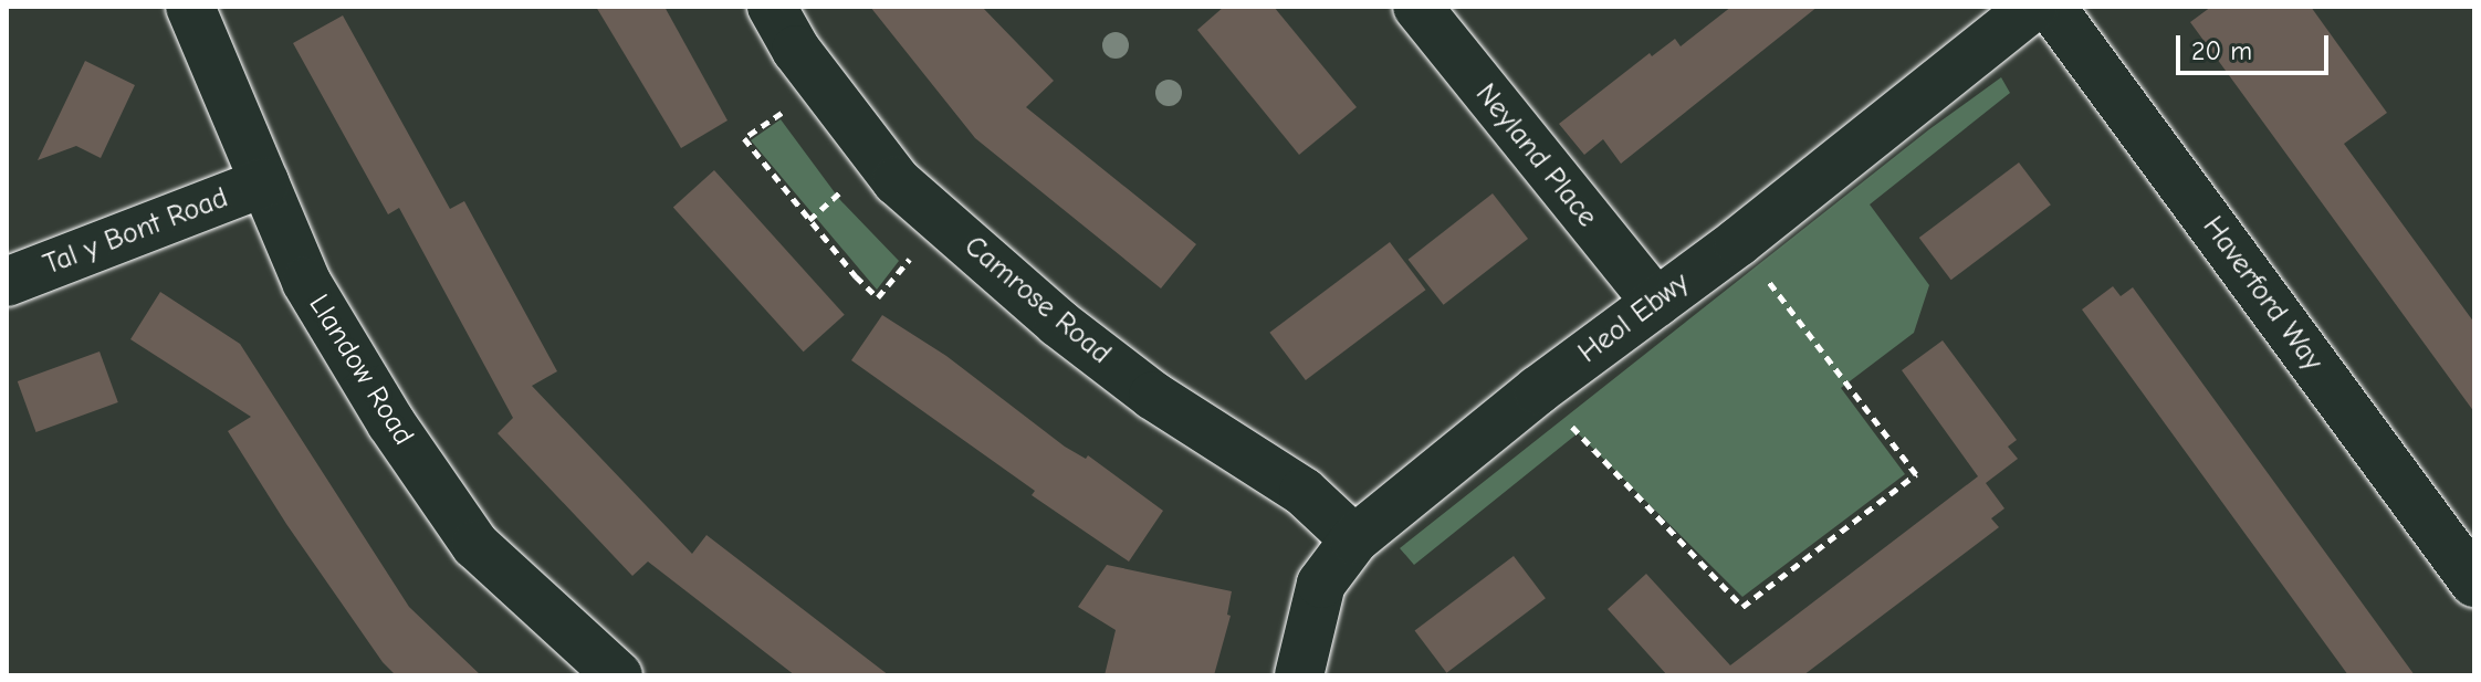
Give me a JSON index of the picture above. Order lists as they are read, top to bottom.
{
  "streets": {
    "street": [
      "Neyland Place",
      "Tal y Bont Road",
      "Haverford Way",
      "Camrose Road",
      "Heol Ebwy",
      "Llandow Road"
    ]
  },
  "crossings": [
    ["Neyland Place", "Heol Ebwy"],
    ["Tal y Bont Road", "Llandow Road"],
    ["Camrose Road", "Heol Ebwy"]
  ],
  "scale_bar": "20 m"
}
